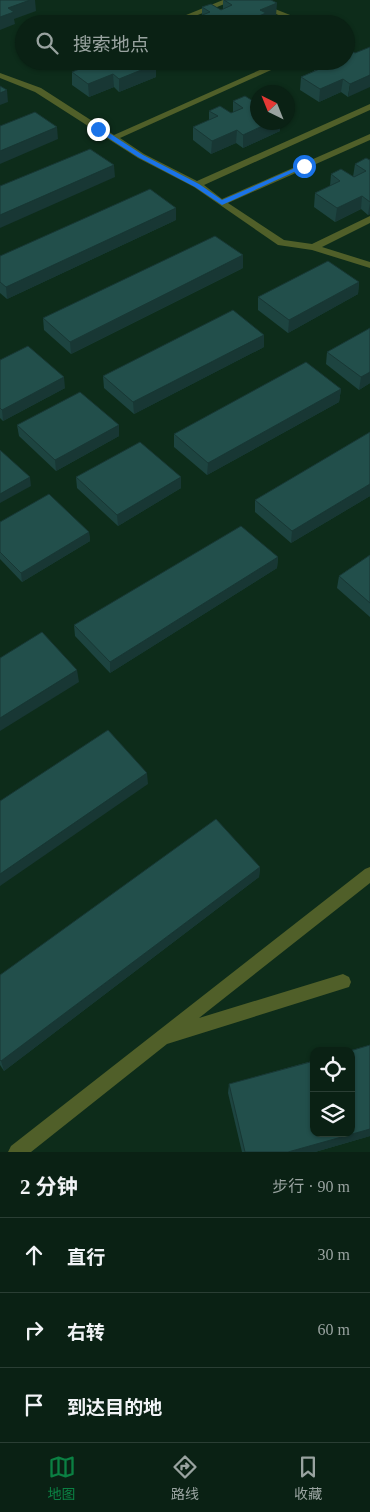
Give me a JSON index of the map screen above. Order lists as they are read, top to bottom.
{
  "north": "top left",
  "page": {
    "search": "搜索地点",
    "heading": ["2 分钟", "步行 · 90 m"],
    "list": [
      ["直行", "30 m"],
      ["右转", "60 m"],
      "到达目的地"
    ],
    "nav": ["地图", "路线", "收藏"]
  }
}
